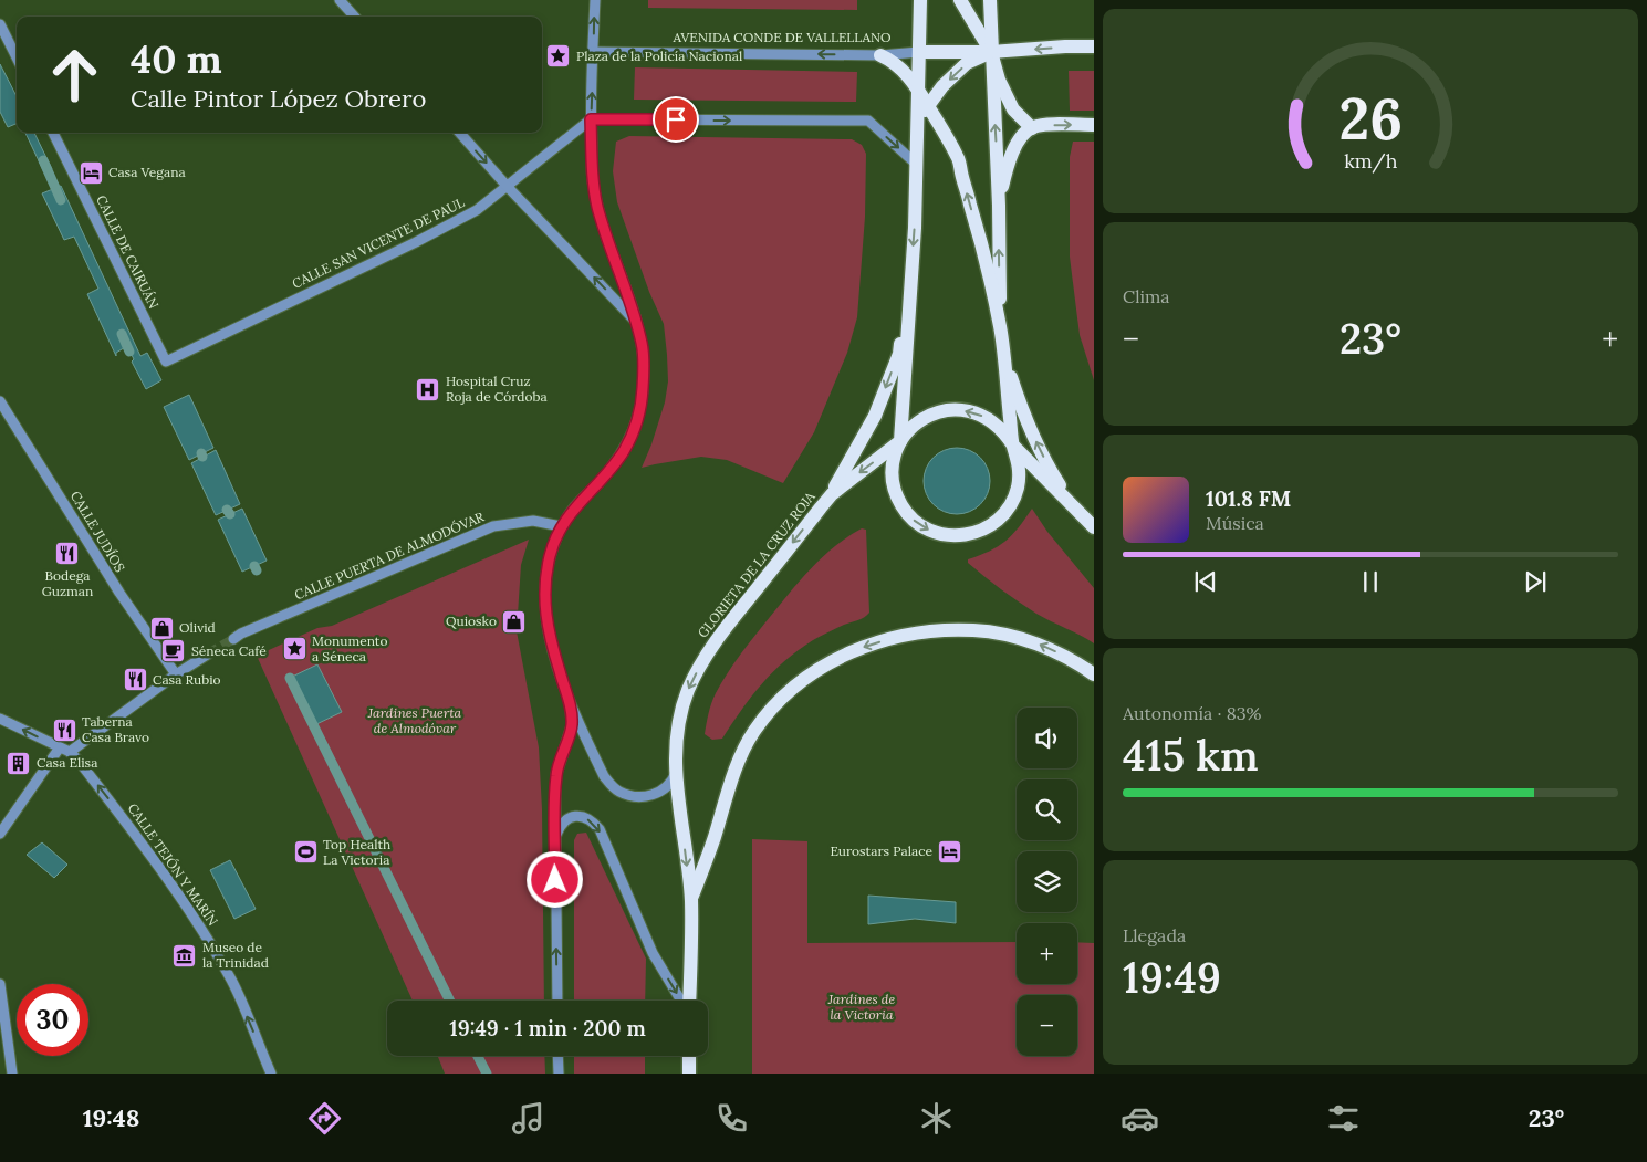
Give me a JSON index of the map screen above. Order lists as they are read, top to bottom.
{
  "streets": {
    "main road": ["GLORIETA DE LA CRUZ ROJA"],
    "street": [
      "AVENIDA CONDE DE VALLELLANO",
      "CALLE SAN VICENTE DE PAUL",
      "CALLE DE CAIRUÁN",
      "CALLE JUDÍOS",
      "CALLE PUERTA DE ALMODÓVAR",
      "CALLE TEJÓN Y MARÍN"
    ]
  },
  "crossings": [
    ["CALLE SAN VICENTE DE PAUL", "CALLE DE CAIRUÁN"]
  ],
  "one_way": ["GLORIETA DE LA CRUZ ROJA", "CALLE TEJÓN Y MARÍN"],
  "parks": ["Jardines Puerta de Almodóvar", "Jardines de la Victoria"],
  "places": {
    "place": ["Plaza de la Policía Nacional", "Monumento a Séneca"],
    "hotel": ["Casa Vegana", "Eurostars Palace"],
    "hospital": ["Hospital Cruz Roja de Córdoba"],
    "restaurant": ["Bodega Guzman", "Casa Rubio", "Taberna Casa Bravo"],
    "shop": ["Quiosko", "Olivid"],
    "cafe": ["Séneca Café"],
    "building": ["Casa Elisa"],
    "sports": ["Top Health La Victoria"],
    "museum": ["Museo de la Trinidad"]
  },
  "page": {
    "turn": ["40 m", "Calle Pintor López Obrero"],
    "tile": [
      "Clima",
      ["Autonomía · 83%", "415 km"],
      ["Llegada", "19:49"]
    ],
    "heat": ["−", "23°", "+"],
    "song": ["101.8 FM", "Música"],
    "map_buttons": ["+", "−"],
    "limit": "30",
    "trip": "19:49 · 1 min · 200 m",
    "tabs": ["19:48", "23°"],
    "gauge": ["26", "km/h"]
  }
}
